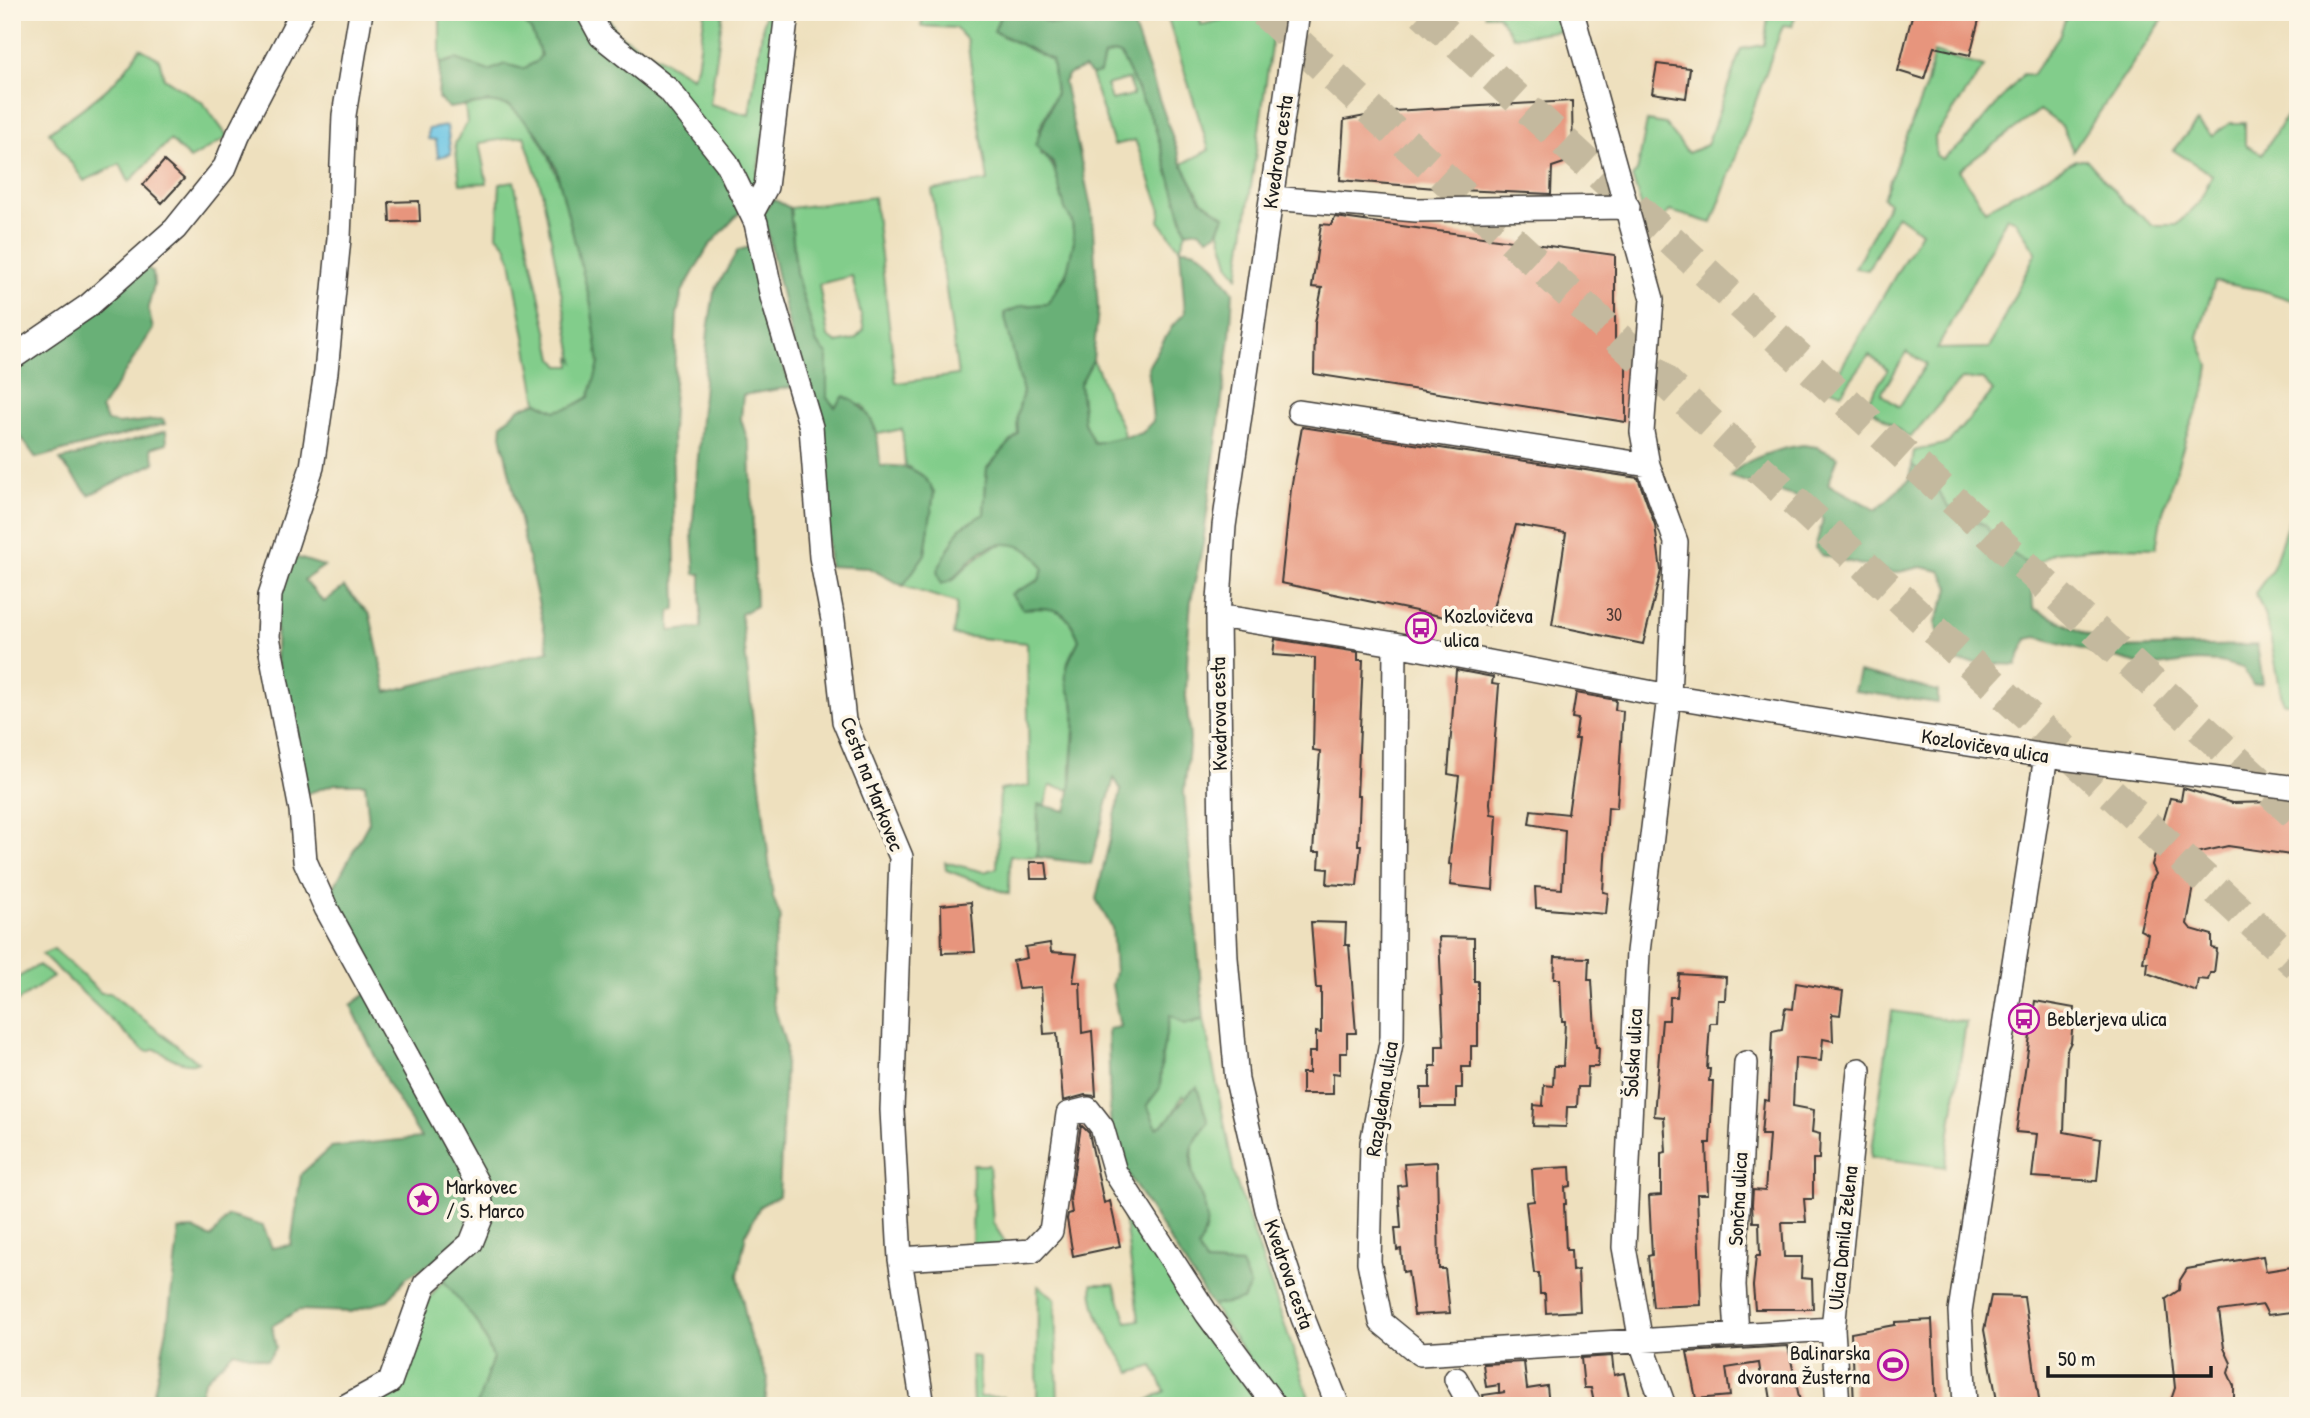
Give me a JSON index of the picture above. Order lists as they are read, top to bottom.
{
  "streets": {
    "street": [
      "Kvedrova cesta",
      "Kozlovičeva ulica",
      "Cesta na Markovec",
      "Šolska ulica",
      "Razgledna ulica",
      "Sončna ulica",
      "Ulica Danila Zelena"
    ]
  },
  "crossings": [
    ["Kvedrova cesta", "Kozlovičeva ulica"],
    ["Kozlovičeva ulica", "Šolska ulica"],
    ["Kozlovičeva ulica", "Razgledna ulica"],
    ["Šolska ulica", "Razgledna ulica"],
    ["Razgledna ulica", "Sončna ulica"],
    ["Razgledna ulica", "Ulica Danila Zelena"]
  ],
  "places": {
    "bus stop": ["Kozlovičeva ulica", "Beblerjeva ulica"],
    "place": ["Markovec / S. Marco"],
    "sports": ["Balinarska dvorana Žusterna"]
  },
  "house_numbers": ["30"],
  "scale_bar": "50 m"
}
